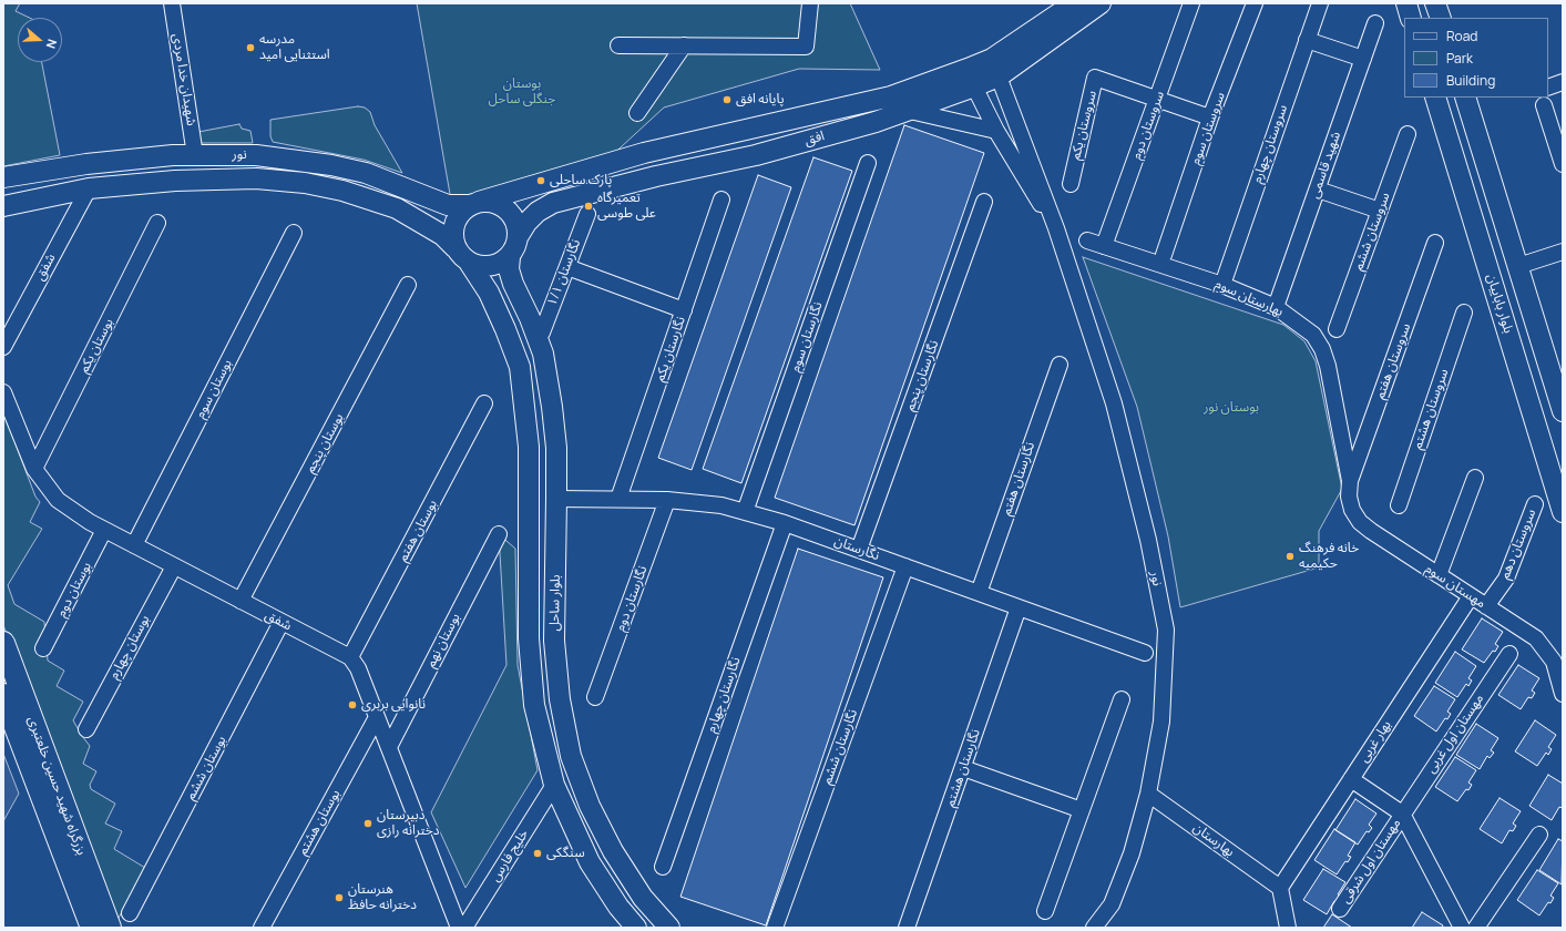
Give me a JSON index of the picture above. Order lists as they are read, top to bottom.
{
  "streets": {
    "highway": ["بزرگراه شهید حسین خلعتبری"],
    "main road": [
      "افق",
      "نور",
      "بلوار باباییان",
      "بلوار ساحل"
    ],
    "street": [
      "شهیدان خدا مردی",
      "سروستان یکم",
      "سروستان دوم",
      "سروستان سوم",
      "سروستان چهارم",
      "شهید قاسمی",
      "سروستان ششم",
      "شفق",
      "نگارستان ۱/۱",
      "بهارستان سوم",
      "نگارستان سوم",
      "بوستان یکم",
      "نگارستان یکم",
      "سروستان هفتم",
      "نگارستان پنجم",
      "بوستان سوم",
      "سروستان هشتم",
      "بوستان پنجم",
      "نگارستان هفتم",
      "بوستان هفتم",
      "سروستان دهم",
      "نگارستان",
      "مهستان سوم",
      "بوستان دوم",
      "نگارستان دوم",
      "بوستان نهم",
      "بوستان چهارم",
      "نگارستان چهارم",
      "مهستان اول غربی",
      "بهار غربی",
      "نگارستان ششم",
      "بوستان ششم",
      "نگارستان هشتم",
      "بوستان هشتم",
      "بهارستان",
      "خلیج فارس",
      "مهستان اول شرقی"
    ]
  },
  "crossings": [
    ["شهیدان خدا مردی", "نور"],
    ["سروستان یکم", "سروستان دوم"],
    ["سروستان دوم", "بهارستان سوم"],
    ["افق", "نور"],
    ["افق", "بلوار ساحل"],
    ["سروستان چهارم", "بهارستان سوم"],
    ["نور", "شفق"],
    ["نور", "بلوار ساحل"],
    ["نور", "بهارستان"],
    ["شهید قاسمی", "بهارستان سوم"],
    ["شفق", "بوستان یکم"],
    ["شفق", "بوستان سوم"],
    ["شفق", "بوستان پنجم"],
    ["شفق", "بوستان هفتم"],
    ["شفق", "بوستان دوم"],
    ["شفق", "بوستان چهارم"],
    ["شفق", "بوستان ششم"],
    ["بهارستان سوم", "سروستان هفتم"],
    ["بهارستان سوم", "مهستان سوم"],
    ["نگارستان سوم", "نگارستان"],
    ["نگارستان یکم", "نگارستان"],
    ["سروستان هفتم", "مهستان سوم"],
    ["نگارستان پنجم", "نگارستان"],
    ["نگارستان هفتم", "نگارستان"],
    ["سروستان دهم", "مهستان سوم"],
    ["نگارستان", "نگارستان دوم"],
    ["نگارستان", "بلوار ساحل"],
    ["نگارستان", "نگارستان چهارم"],
    ["نگارستان", "نگارستان ششم"],
    ["نگارستان", "نگارستان هشتم"],
    ["مهستان سوم", "بهار غربی"],
    ["بلوار ساحل", "خلیج فارس"],
    ["مهستان اول غربی", "مهستان اول شرقی"],
    ["بهار غربی", "بهارستان"]
  ],
  "parks": ["بوستان جنگلی ساحل", "بوستان نور"],
  "places": [
    "مدرسه استثنایی امید",
    "پایانه افق",
    "پارک ساحلی",
    "تعمیرگاه علی طوسی",
    "خانه فرهنگ حکیمیه",
    "نانوایی بربری",
    "دبیرستان دخترانه رازی",
    "سنگکی",
    "هنرستان دخترانه حافظ"
  ],
  "legend": ["Road", "Park", "Building"],
  "north": "right"
}
